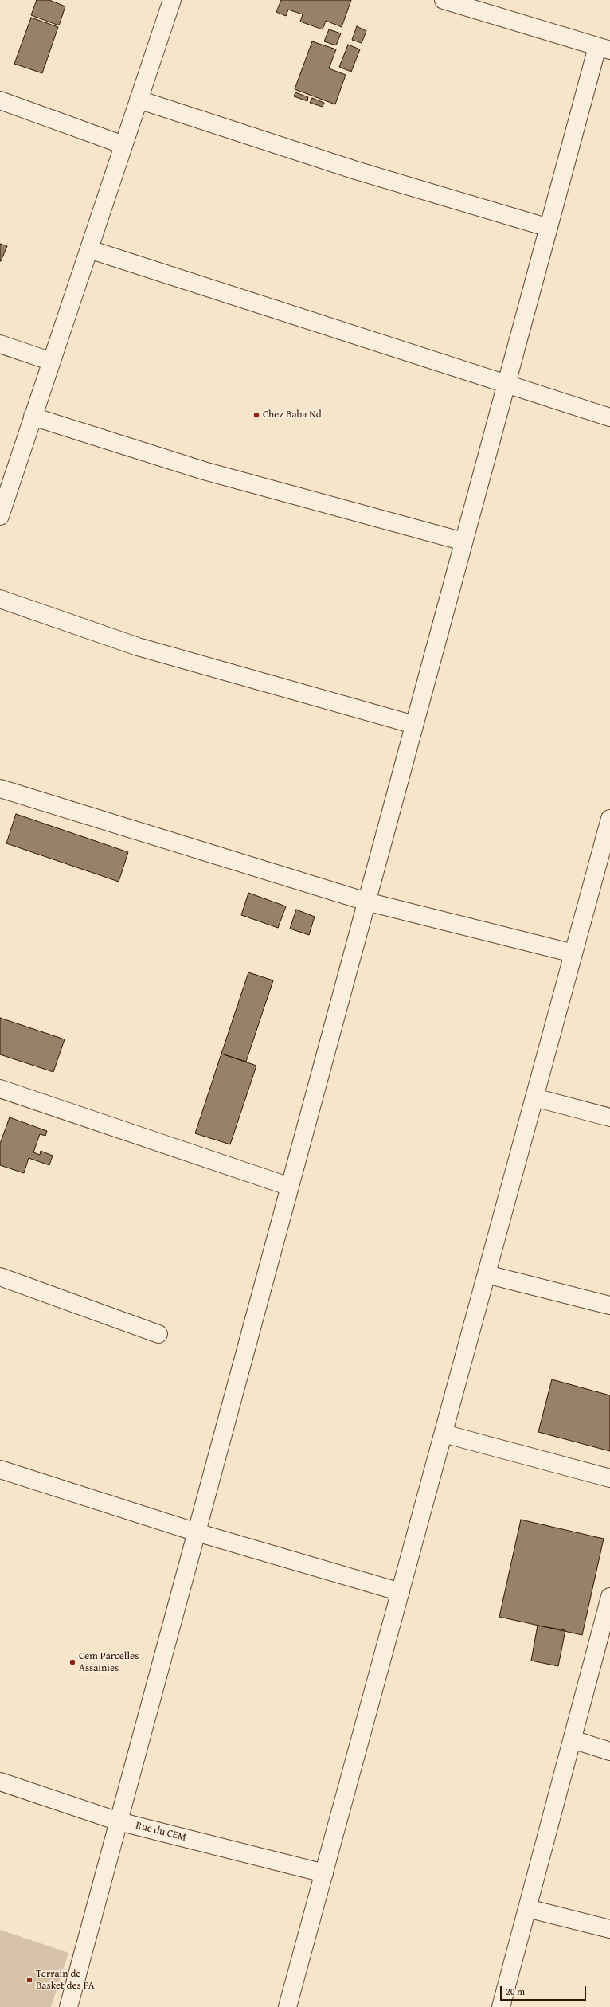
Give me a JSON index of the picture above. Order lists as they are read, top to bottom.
{
  "streets": {
    "street": ["Rue du CEM"]
  },
  "places": ["Chez Baba Nd", "Cem Parcelles Assainies", "Terrain de Basket des PA"],
  "scale_bar": "20 m"
}
